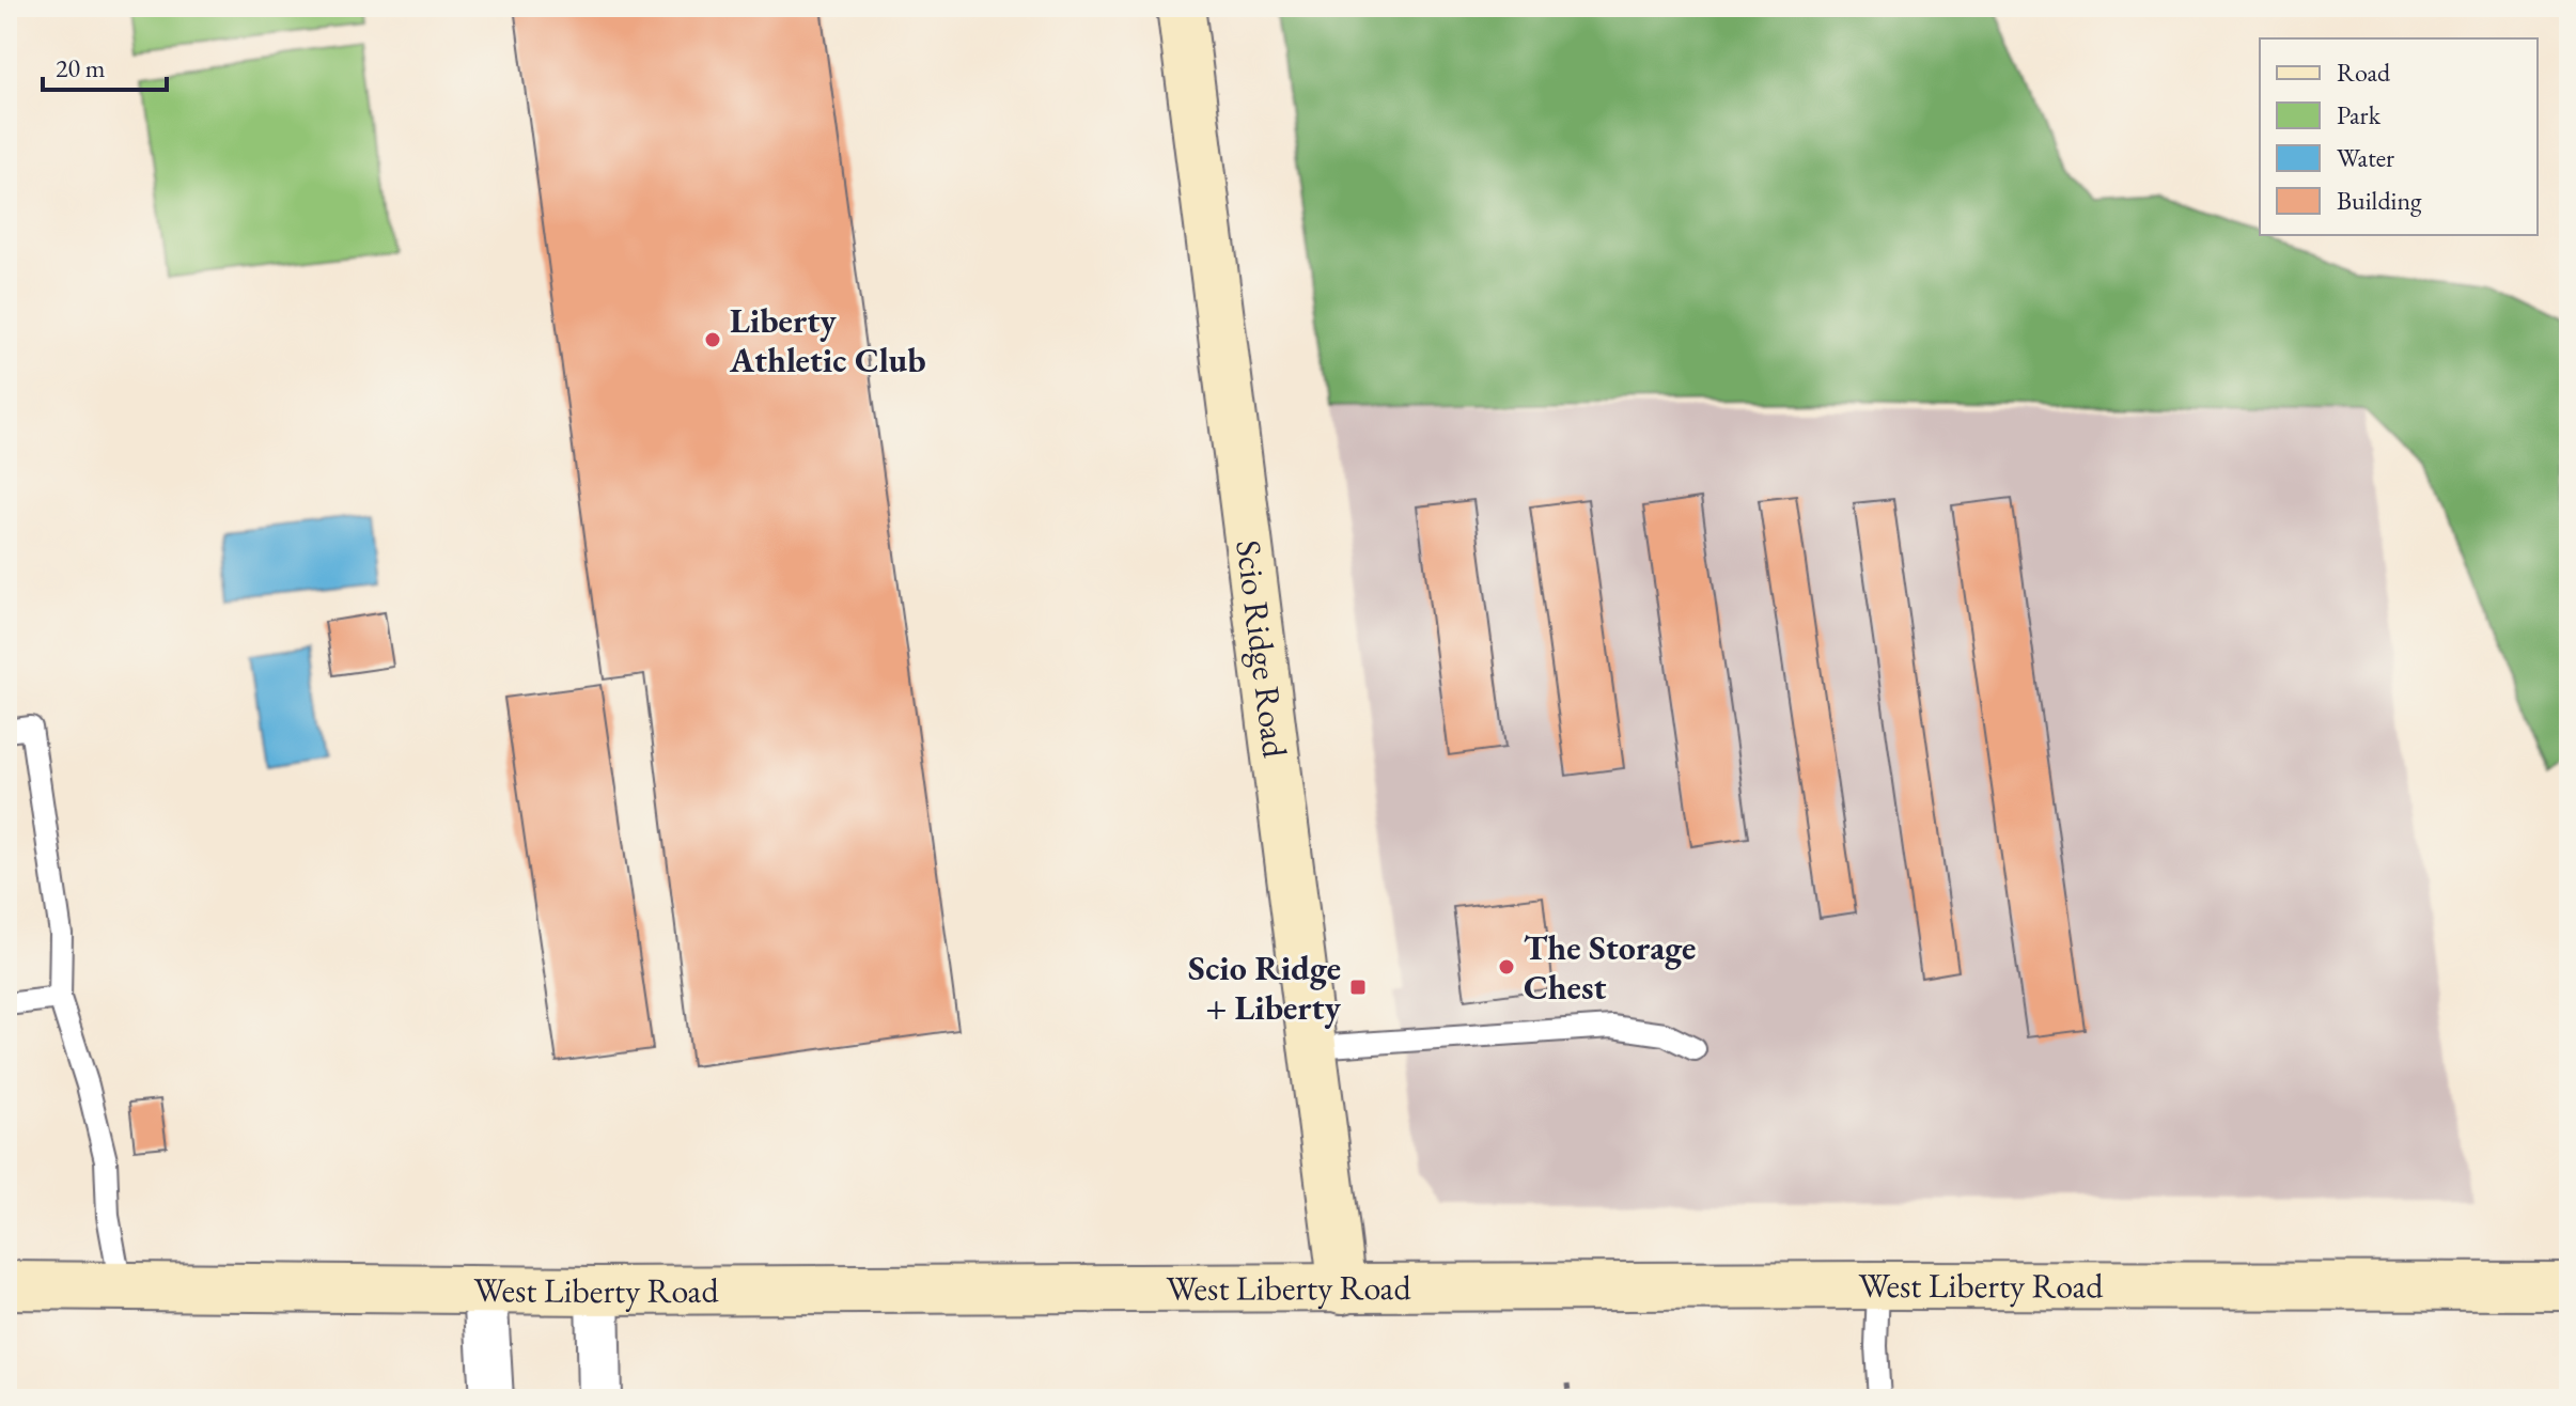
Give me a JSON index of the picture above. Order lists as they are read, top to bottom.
{
  "streets": {
    "main road": ["Scio Ridge Road", "West Liberty Road"]
  },
  "crossings": [
    ["Scio Ridge Road", "West Liberty Road"]
  ],
  "places": {
    "other": ["Liberty Athletic Club", "The Storage Chest"],
    "transit": ["Scio Ridge + Liberty"]
  },
  "legend": [
    "Road",
    "Park",
    "Water",
    "Building"
  ],
  "scale_bar": "20 m"
}
